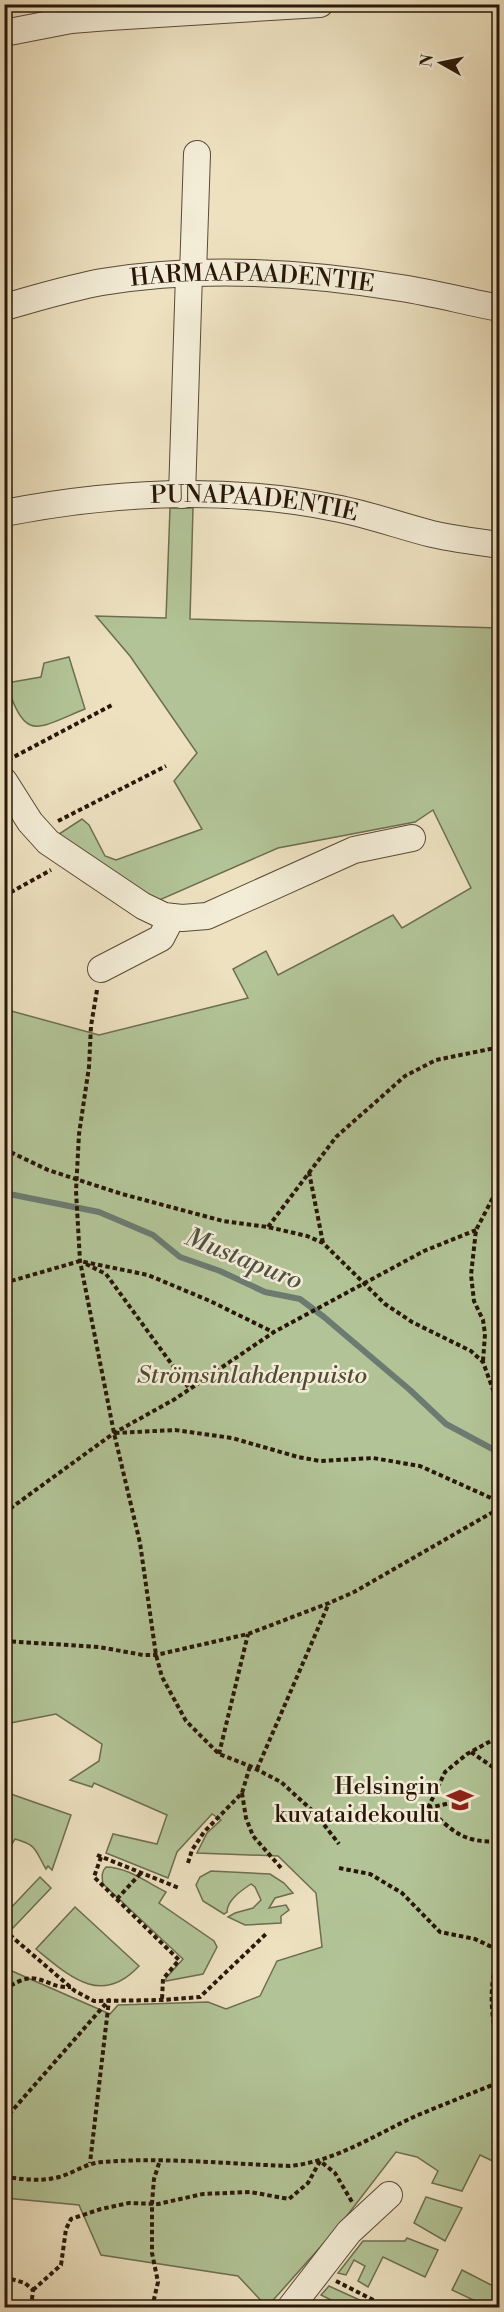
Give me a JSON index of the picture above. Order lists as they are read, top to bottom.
{
  "streets": {
    "street": ["HARMAAPAADENTIE", "PUNAPAADENTIE"]
  },
  "water": ["Mustapuro"],
  "parks": ["Strömsinlahdenpuisto"],
  "places": {
    "school or university": ["Helsingin kuvataidekoulu"]
  },
  "north": "left"
}
